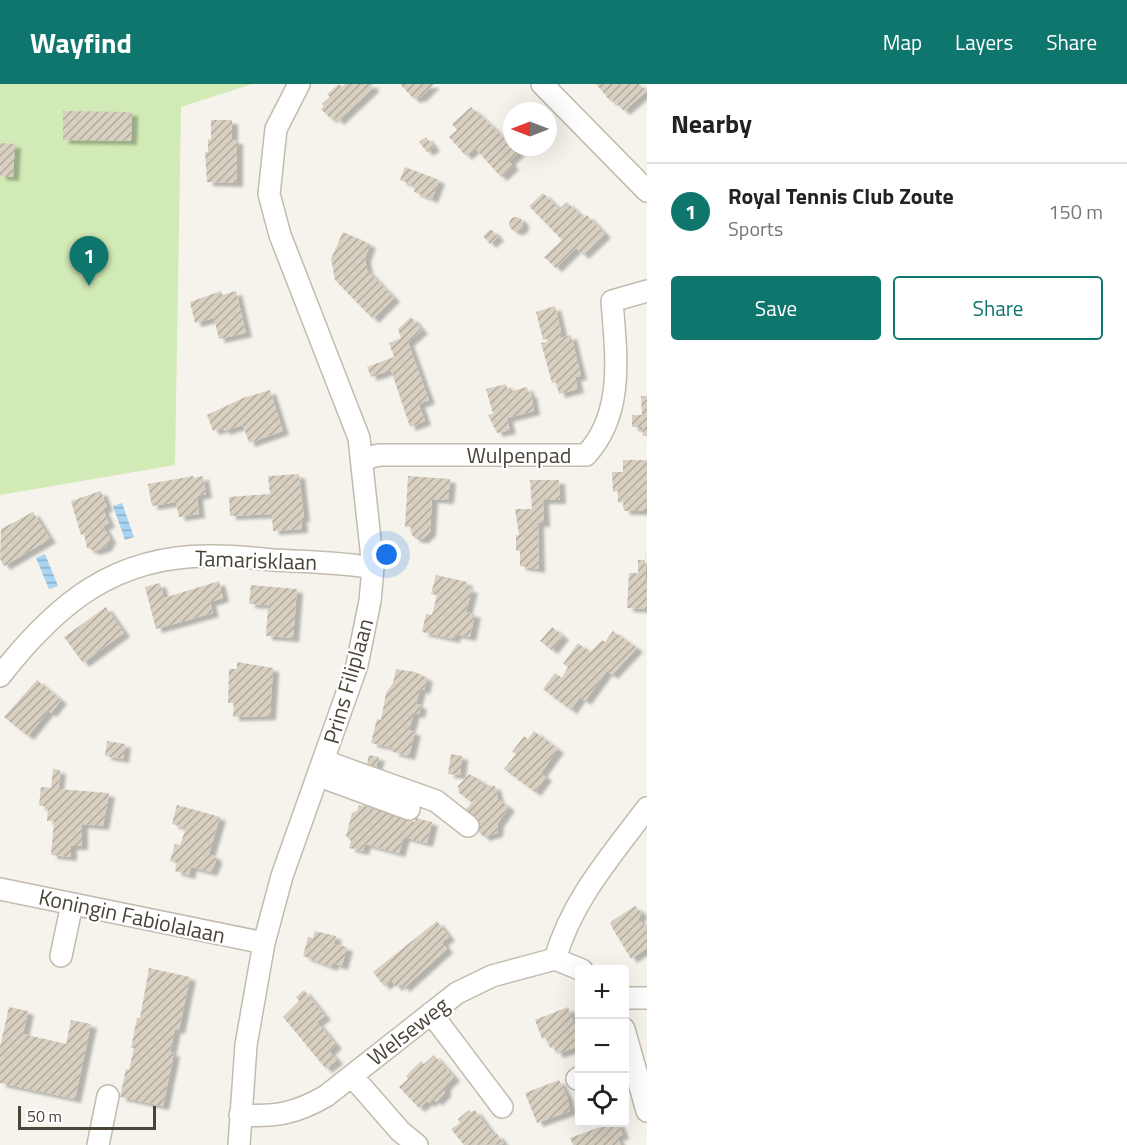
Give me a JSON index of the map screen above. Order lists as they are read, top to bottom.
{
  "streets": {
    "street": [
      "Wulpenpad",
      "Tamarisklaan",
      "Prins Filiplaan",
      "Koningin Fabiolalaan",
      "Welseweg"
    ]
  },
  "crossings": [
    ["Wulpenpad", "Prins Filiplaan"],
    ["Tamarisklaan", "Prins Filiplaan"],
    ["Prins Filiplaan", "Koningin Fabiolalaan"],
    ["Prins Filiplaan", "Welseweg"]
  ],
  "scale_bar": "50 m",
  "north": "left",
  "page": {
    "header": "Wayfind",
    "nav": ["Map", "Layers", "Share"],
    "heading": "Nearby",
    "list": [
      {
        "mark": "1",
        "name": "Royal Tennis Club Zoute",
        "note": "Sports",
        "value": "150 m"
      }
    ],
    "pins": "1",
    "buttons": ["Save", "Share"],
    "map_buttons": ["+", "−"],
    "scale": "50 m"
  }
}
